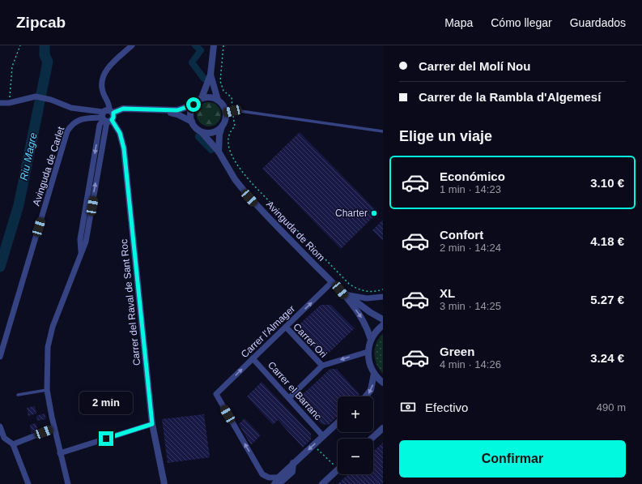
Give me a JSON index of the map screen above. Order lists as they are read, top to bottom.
{
  "streets": {
    "street": [
      "Avinguda de Carlet",
      "Avinguda de Riom",
      "Carrer del Raval de Sant Roc",
      "Carrer l'Almager",
      "Carrer Ori",
      "Carrer el Barranc"
    ]
  },
  "crossings": [
    ["Avinguda de Carlet", "Carrer del Raval de Sant Roc"],
    ["Avinguda de Riom", "Carrer l'Almager"],
    ["Carrer l'Almager", "Carrer Ori"],
    ["Carrer l'Almager", "Carrer el Barranc"]
  ],
  "water": ["Riu Magre"],
  "places": ["Charter"],
  "page": {
    "header": "Zipcab",
    "nav": ["Mapa", "Cómo llegar", "Guardados"],
    "banner": ["Carrer del Molí Nou", "Carrer de la Rambla d'Algemesí"],
    "heading": "Elige un viaje",
    "list": [
      {
        "name": "Económico",
        "note": "1 min · 14:23",
        "value": "3.10 €"
      },
      {
        "name": "Confort",
        "note": "2 min · 14:24",
        "value": "4.18 €"
      },
      {
        "name": "XL",
        "note": "3 min · 14:25",
        "value": "5.27 €"
      },
      {
        "name": "Green",
        "note": "4 min · 14:26",
        "value": "3.24 €"
      }
    ],
    "pay": ["Efectivo", "490 m"],
    "bubble": "2 min",
    "map_buttons": ["+", "−"],
    "buttons": "Confirmar"
  }
}
